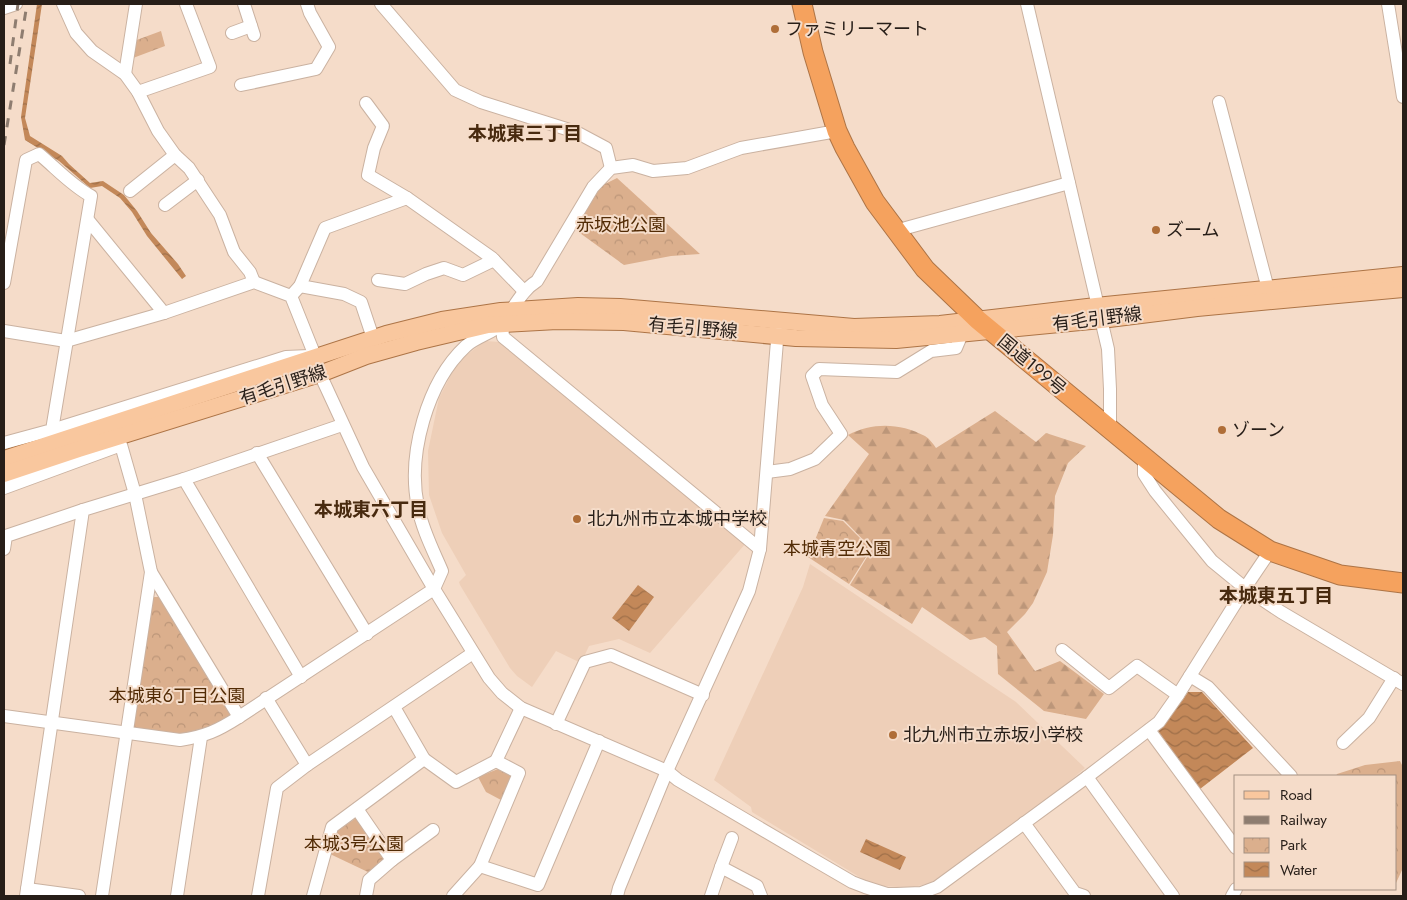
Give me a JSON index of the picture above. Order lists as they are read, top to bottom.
{
  "streets": {
    "highway": ["国道199号"],
    "main road": ["有毛引野線"]
  },
  "crossings": [
    ["有毛引野線", "国道199号"]
  ],
  "districts": ["本城東三丁目", "本城東六丁目", "本城東五丁目"],
  "parks": [
    "赤坂池公園",
    "本城青空公園",
    "本城東6丁目公園",
    "本城3号公園"
  ],
  "places": [
    "ファミリーマート",
    "ズーム",
    "ゾーン",
    "北九州市立本城中学校",
    "北九州市立赤坂小学校"
  ],
  "legend": [
    "Road",
    "Railway",
    "Park",
    "Water"
  ]
}
